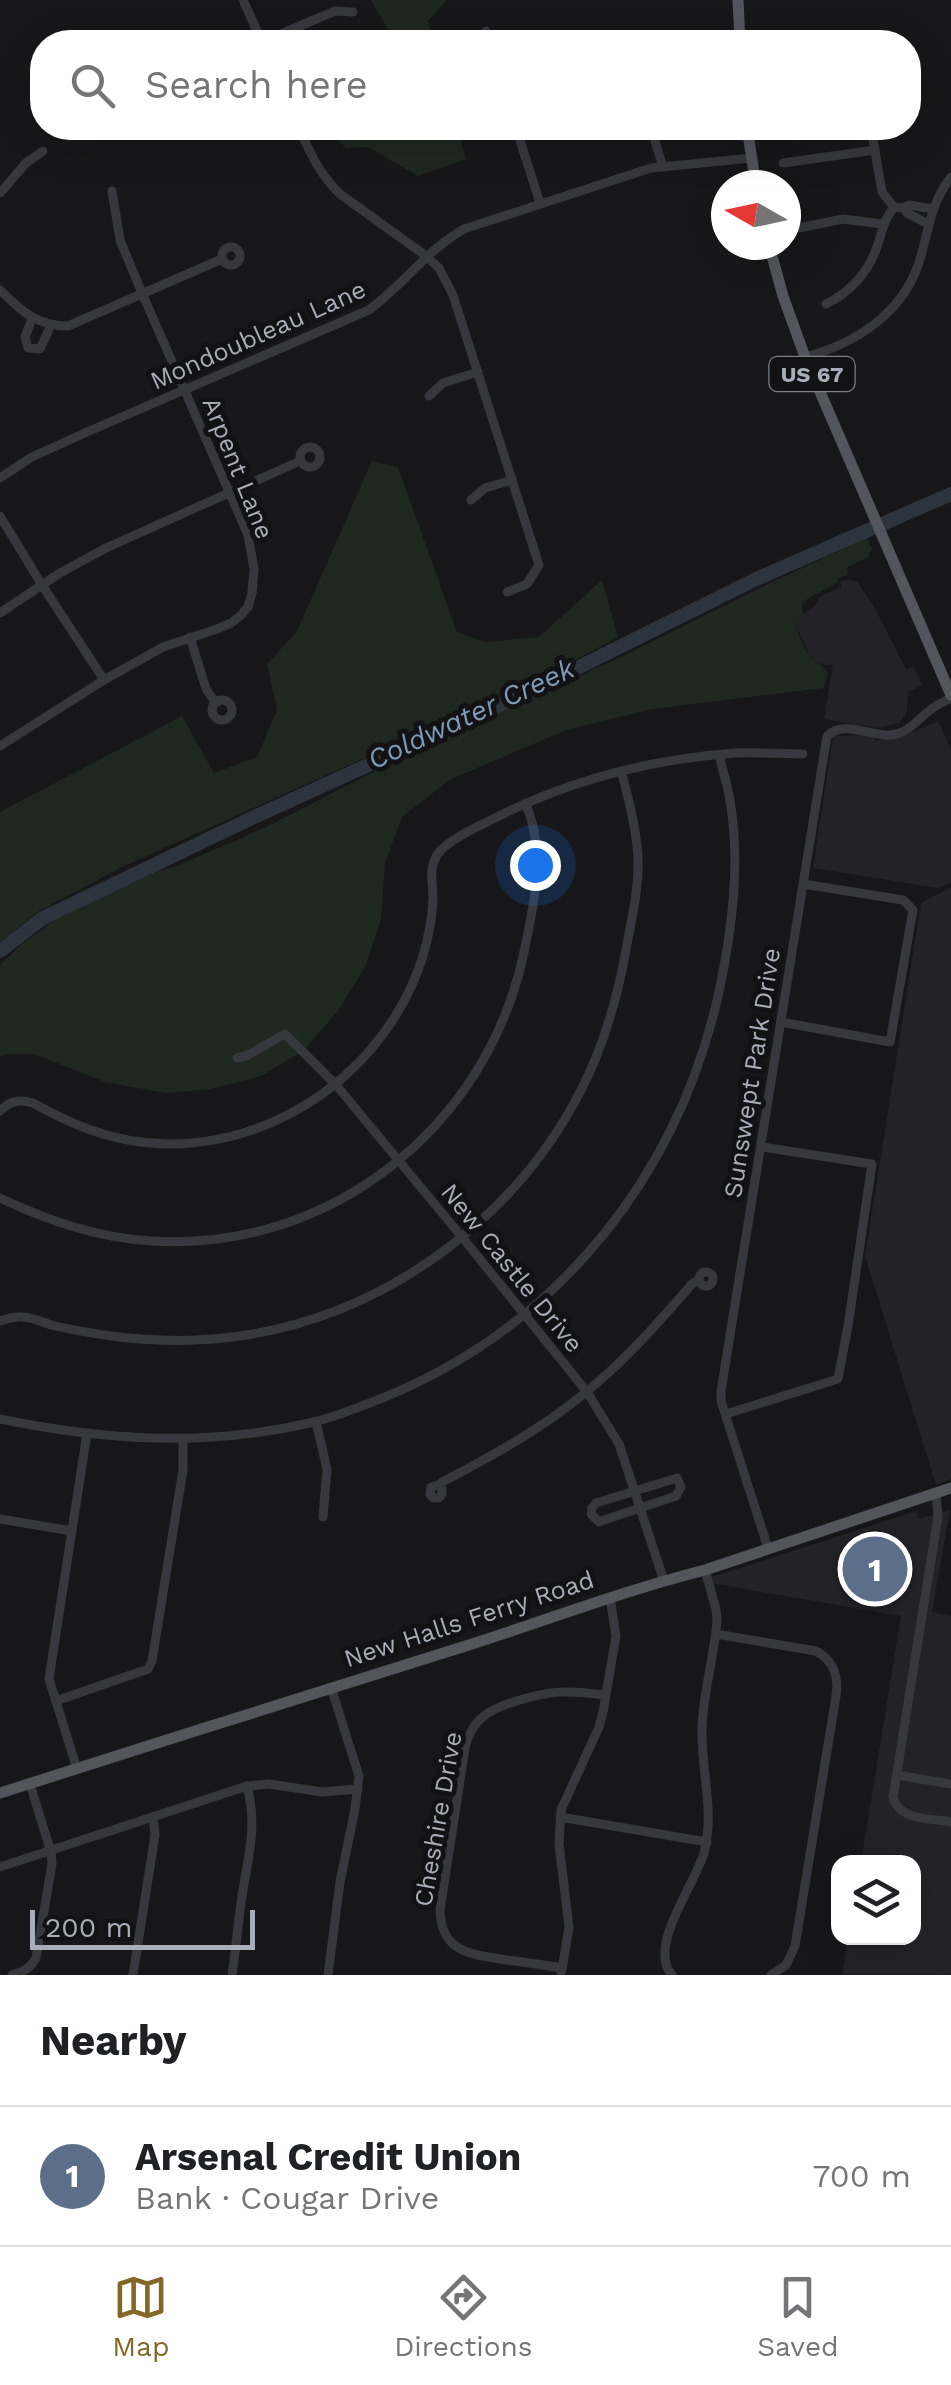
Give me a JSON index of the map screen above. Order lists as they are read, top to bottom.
{
  "streets": {
    "main road": ["US 67", "New Halls Ferry Road"],
    "street": [
      "Mondoubleau Lane",
      "Arpent Lane",
      "Sunswept Park Drive",
      "New Castle Drive",
      "Cheshire Drive"
    ]
  },
  "crossings": [
    ["Mondoubleau Lane", "Arpent Lane"],
    ["US 67", "Sunswept Park Drive"],
    ["Sunswept Park Drive", "New Halls Ferry Road"],
    ["New Castle Drive", "New Halls Ferry Road"]
  ],
  "water": ["Coldwater Creek"],
  "scale_bar": "200 m",
  "north": "left",
  "page": {
    "search": "Search here",
    "pins": "1",
    "scale": "200 m",
    "heading": "Nearby",
    "list": [
      {
        "mark": "1",
        "name": "Arsenal Credit Union",
        "note": "Bank · Cougar Drive",
        "value": "700 m"
      }
    ],
    "nav": ["Map", "Directions", "Saved"]
  }
}
